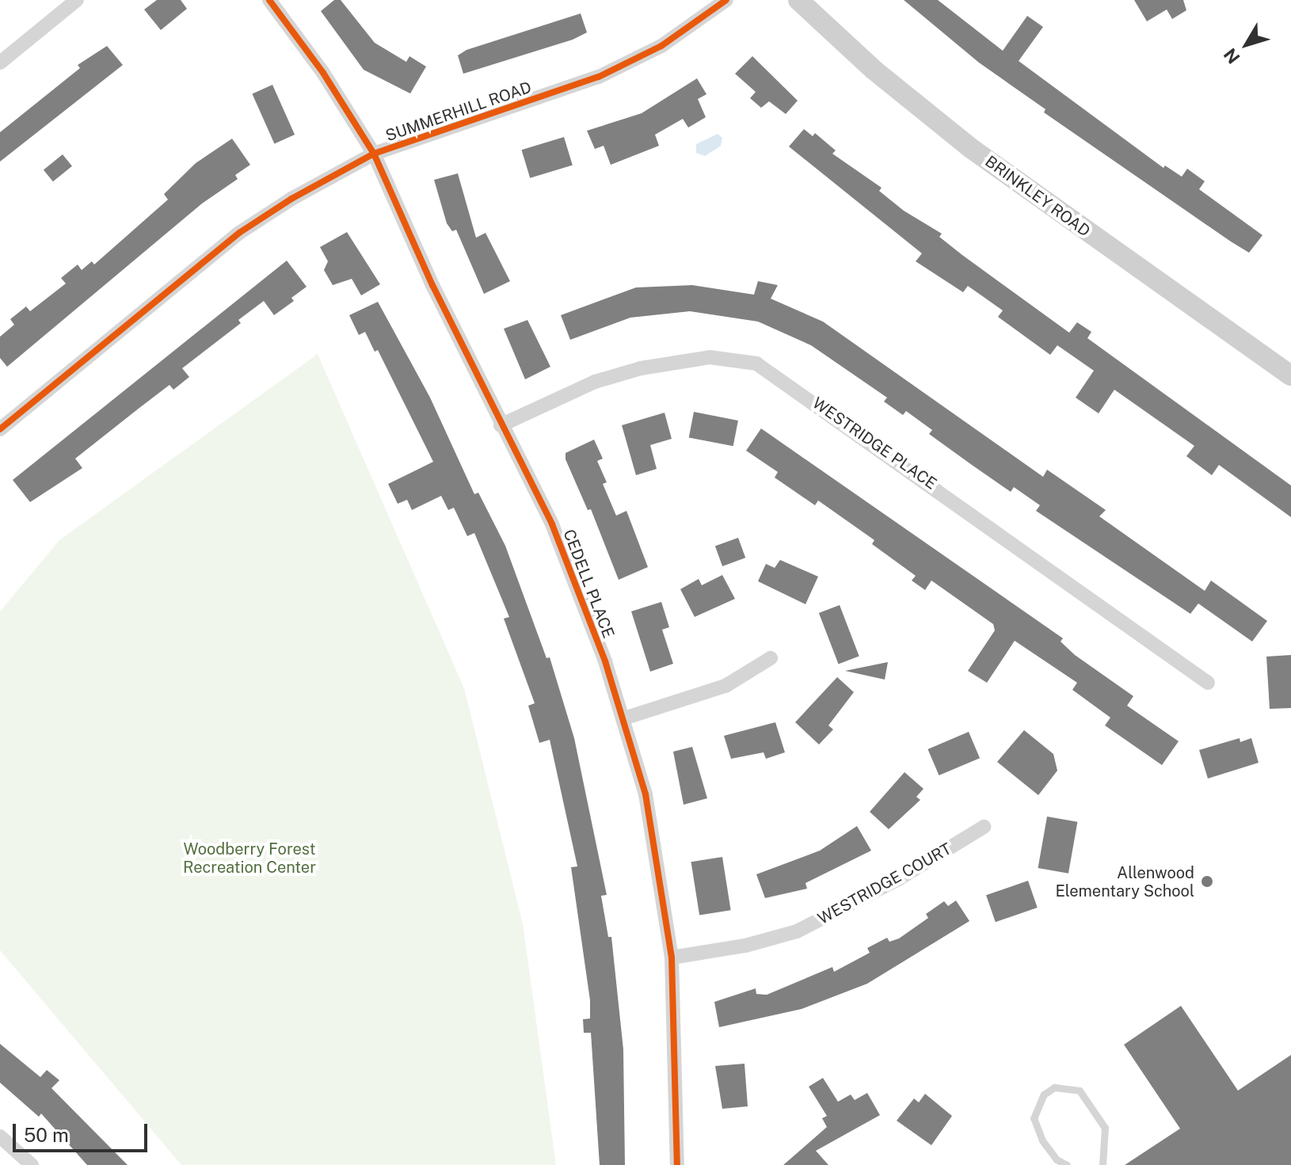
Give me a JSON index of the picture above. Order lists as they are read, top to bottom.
{
  "streets": {
    "main road": ["BRINKLEY ROAD"],
    "street": [
      "SUMMERHILL ROAD",
      "WESTRIDGE PLACE",
      "CEDELL PLACE",
      "WESTRIDGE COURT"
    ]
  },
  "crossings": [
    ["SUMMERHILL ROAD", "CEDELL PLACE"],
    ["WESTRIDGE PLACE", "CEDELL PLACE"],
    ["CEDELL PLACE", "WESTRIDGE COURT"]
  ],
  "parks": ["Woodberry Forest Recreation Center"],
  "places": ["Allenwood Elementary School"],
  "scale_bar": "50 m",
  "north": "bottom left"
}
